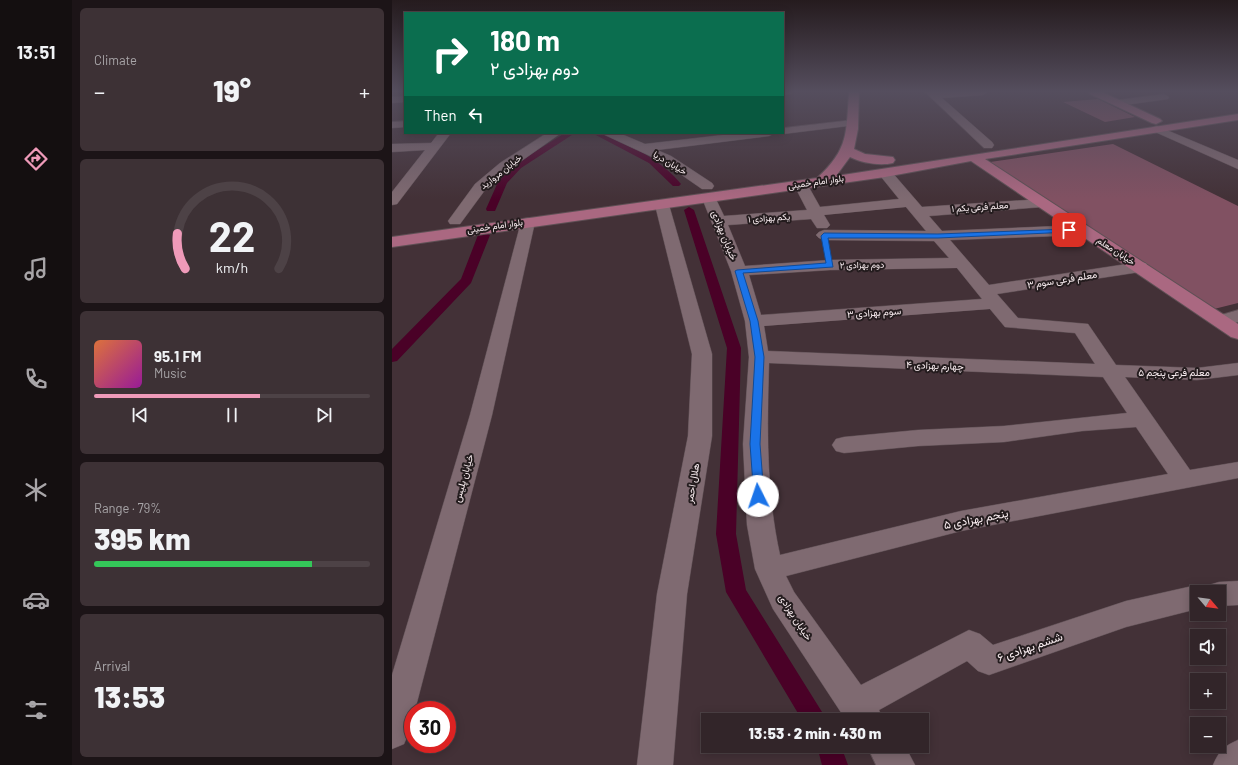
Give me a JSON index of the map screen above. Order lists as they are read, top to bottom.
{
  "streets": {
    "main road": ["بلوار امام خمینی", "خیابان معلم"],
    "street": [
      "خیابان دریا",
      "خیابان مروارید",
      "معلم فرعی یکم ۱",
      "یکم بهزادی ۱",
      "خیابان بهزادی",
      "دوم بهزادی ۲",
      "معلم فرعی سوم ۳",
      "سوم بهزادی ۳",
      "چهارم بهزادی ۴",
      "معلم فرعی پنجم ۵",
      "خیابان پلیس",
      "هلال احمر",
      "پنجم بهزادی ۵",
      "ششم بهزادی ۶"
    ]
  },
  "crossings": [
    ["خیابان دریا", "بلوار امام خمینی"],
    ["خیابان دریا", "خیابان بهزادی"],
    ["خیابان مروارید", "بلوار امام خمینی"],
    ["بلوار امام خمینی", "خیابان بهزادی"],
    ["بلوار امام خمینی", "خیابان معلم"],
    ["بلوار امام خمینی", "خیابان پلیس"],
    ["بلوار امام خمینی", "هلال احمر"],
    ["معلم فرعی یکم ۱", "یکم بهزادی ۱"],
    ["معلم فرعی یکم ۱", "خیابان معلم"],
    ["یکم بهزادی ۱", "خیابان بهزادی"],
    ["خیابان بهزادی", "دوم بهزادی ۲"],
    ["خیابان بهزادی", "سوم بهزادی ۳"],
    ["خیابان بهزادی", "چهارم بهزادی ۴"],
    ["خیابان بهزادی", "پنجم بهزادی ۵"],
    ["خیابان بهزادی", "ششم بهزادی ۶"],
    ["خیابان معلم", "معلم فرعی سوم ۳"],
    ["معلم فرعی سوم ۳", "سوم بهزادی ۳"],
    ["چهارم بهزادی ۴", "معلم فرعی پنجم ۵"]
  ],
  "north": "bottom right",
  "page": {
    "tabs": "13:51",
    "tile": [
      "Climate",
      ["Range · 79%", "395 km"],
      ["Arrival", "13:53"]
    ],
    "turn": ["180 m", "دوم بهزادی ۲"],
    "heat": ["−", "19°", "+"],
    "then": "Then",
    "song": ["95.1 FM", "Music"],
    "map_buttons": ["+", "−"],
    "limit": "30",
    "trip": "13:53 · 2 min · 430 m",
    "gauge": ["22", "km/h"]
  }
}
